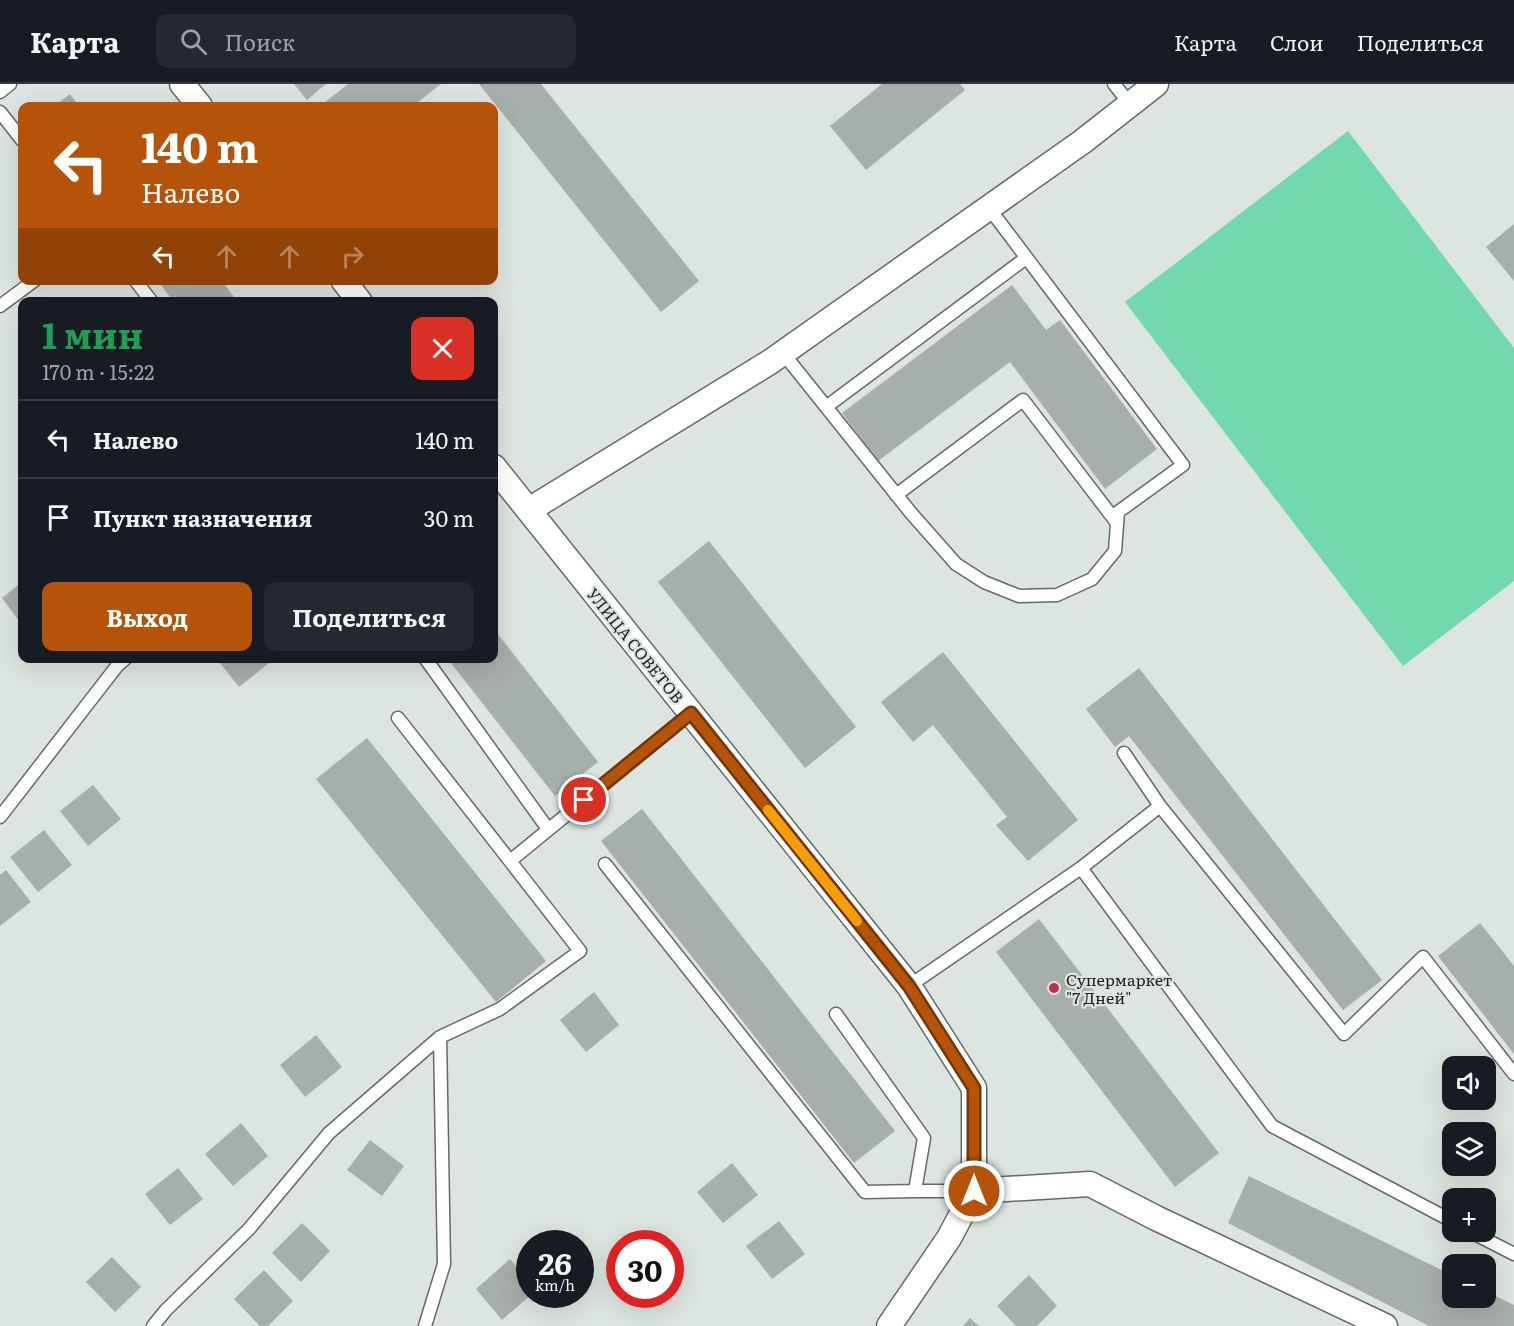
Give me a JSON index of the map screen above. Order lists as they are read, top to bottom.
{
  "streets": {
    "street": ["УЛИЦА СОВЕТОВ"]
  },
  "places": ["Супермаркет \"7 Дней\""],
  "page": {
    "header": "Карта",
    "search": "Поиск",
    "nav": ["Карта", "Слои", "Поделиться"],
    "turn": ["140 m", "Налево"],
    "heading": ["1 мин", "170 m · 15:22"],
    "list": [
      {
        "name": "Налево",
        "value": "140 m"
      },
      {
        "name": "Пункт назначения",
        "value": "30 m"
      }
    ],
    "buttons": ["Выход", "Поделиться"],
    "map_buttons": ["+", "−"],
    "speed": "26 km/h",
    "limit": "30"
  }
}
